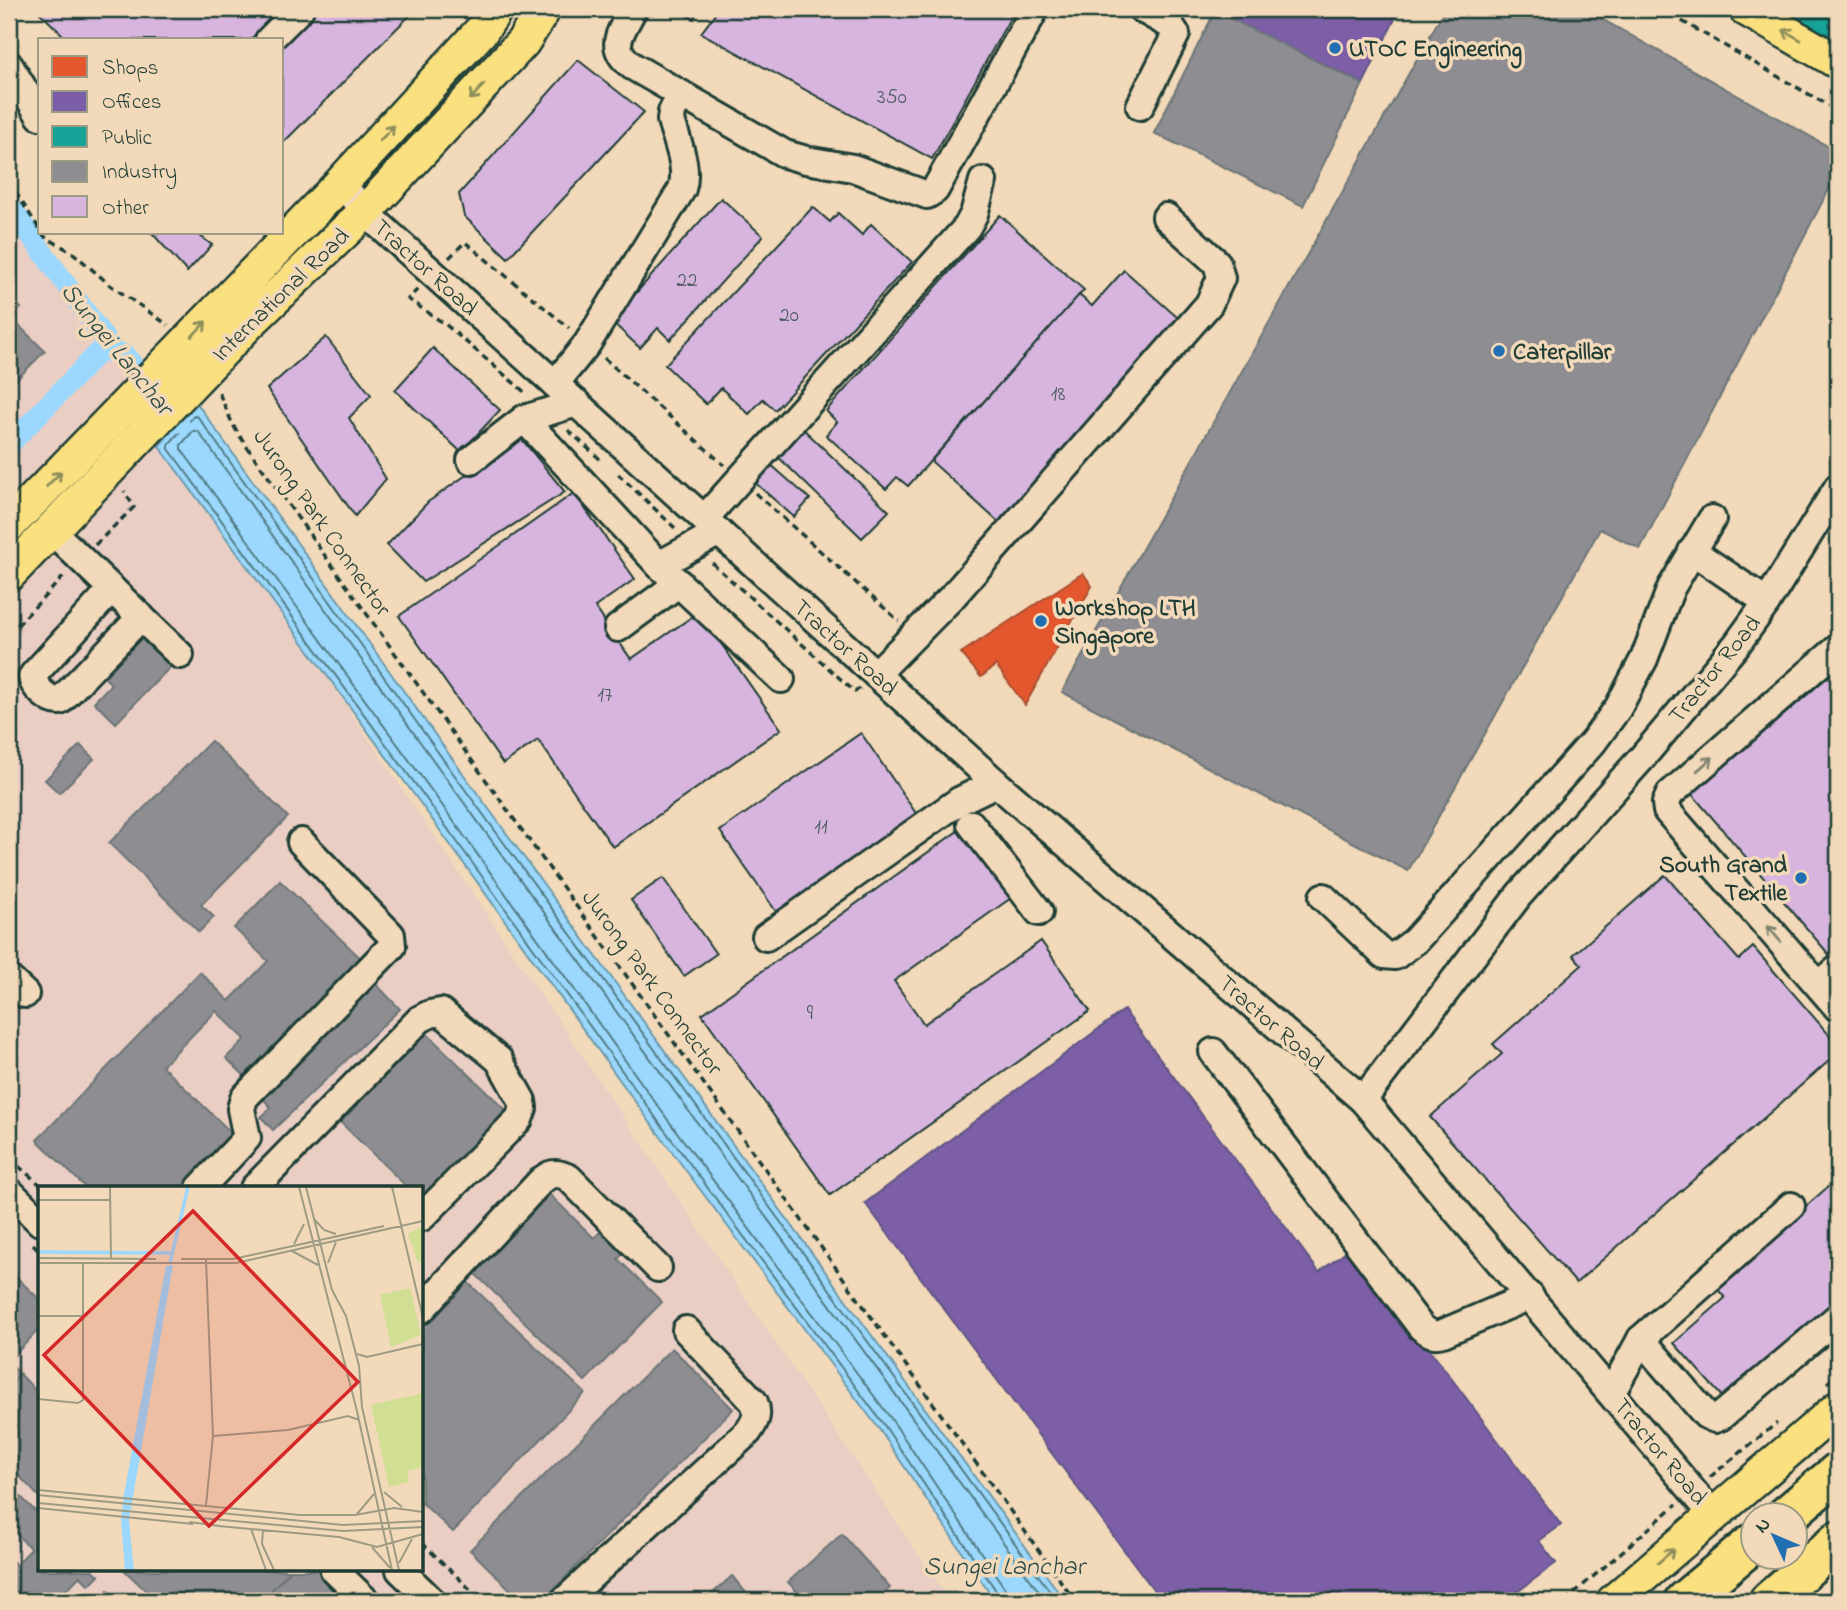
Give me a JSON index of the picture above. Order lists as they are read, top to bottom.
{
  "streets": {
    "main road": ["International Road"],
    "street": ["Tractor Road"],
    "path": ["Jurong Park Connector"]
  },
  "crossings": [
    ["Tractor Road", "International Road"],
    ["International Road", "Jurong Park Connector"]
  ],
  "water": ["Sungei Lanchar"],
  "places": [
    "UTOC Engineering",
    "Caterpillar",
    "Workshop LTH Singapore",
    "South Grand Textile"
  ],
  "house_numbers": [
    "350",
    "22",
    "20",
    "18",
    "17",
    "11",
    "9"
  ],
  "legend": [
    "Shops",
    "Offices",
    "Public",
    "Industry",
    "Other"
  ],
  "north": "top left"
}
